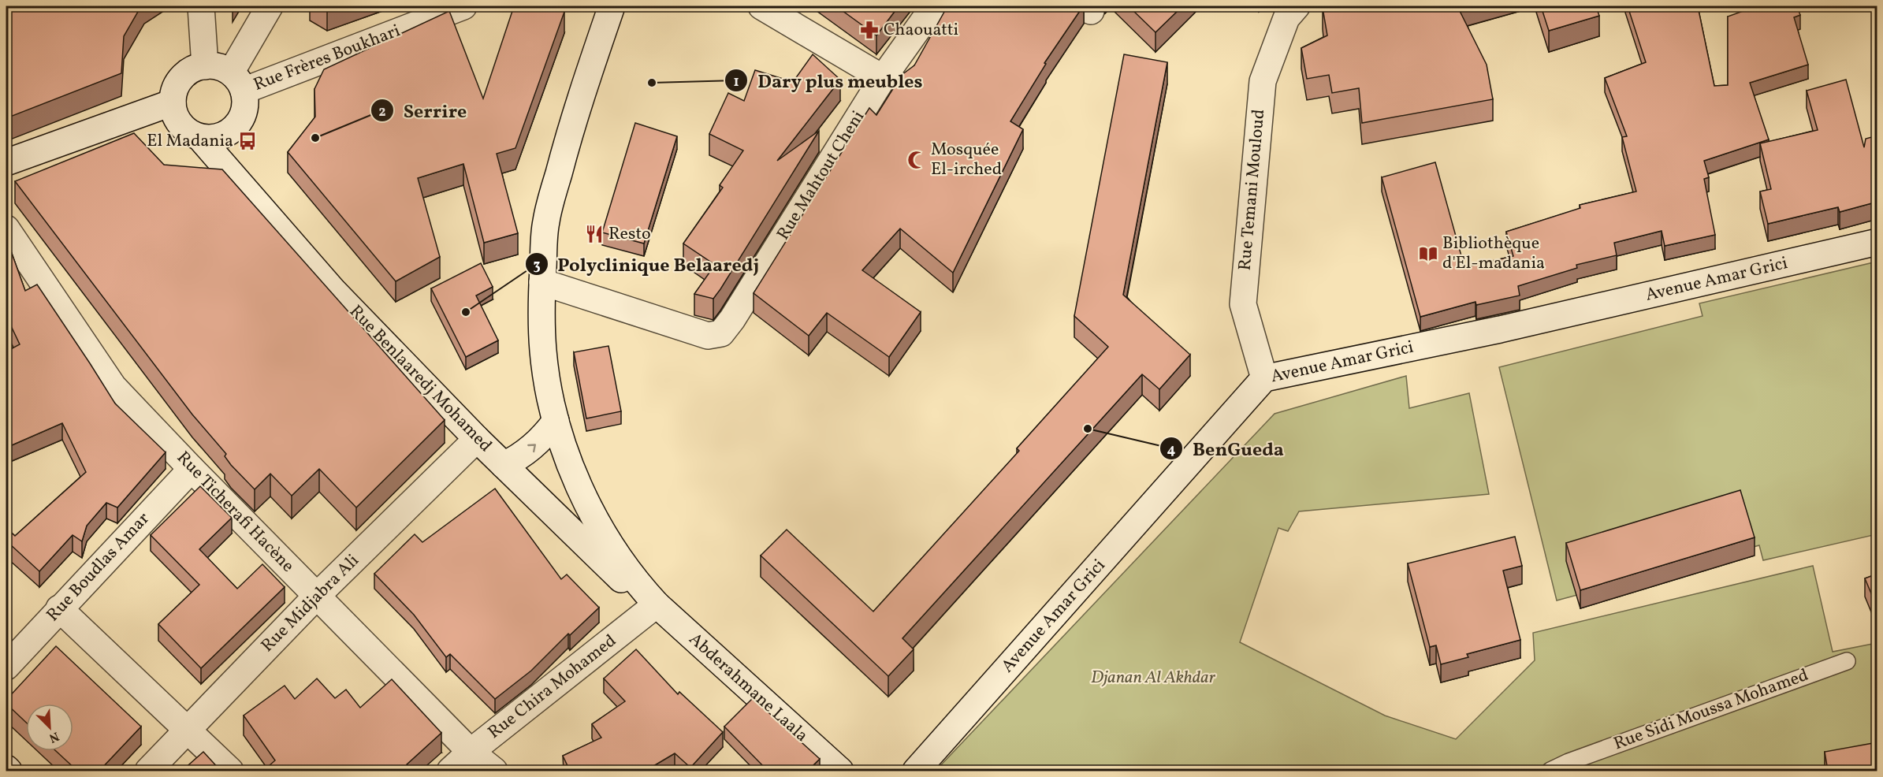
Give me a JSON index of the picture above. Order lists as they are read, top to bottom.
{
  "streets": {
    "street": [
      "Rue Frères Boukhari",
      "Rue Mahtout Cheni",
      "Rue Temani Mouloud",
      "Avenue Amar Grici",
      "Rue Benlaaredj Mohamed",
      "Rue Ticherafi Hacène",
      "Rue Boudlas Amar",
      "Rue Midjabra Ali",
      "Rue Chira Mohamed",
      "Abderahmane Laala"
    ],
    "lane": ["Rue Sidi Moussa Mohamed"]
  },
  "crossings": [
    ["Rue Frères Boukhari", "Rue Benlaaredj Mohamed"],
    ["Rue Temani Mouloud", "Avenue Amar Grici"],
    ["Rue Benlaaredj Mohamed", "Rue Midjabra Ali"],
    ["Rue Benlaaredj Mohamed", "Rue Chira Mohamed"],
    ["Rue Benlaaredj Mohamed", "Abderahmane Laala"],
    ["Rue Ticherafi Hacène", "Rue Boudlas Amar"],
    ["Rue Ticherafi Hacène", "Rue Midjabra Ali"],
    ["Rue Ticherafi Hacène", "Rue Chira Mohamed"],
    ["Rue Chira Mohamed", "Abderahmane Laala"]
  ],
  "parks": ["Djanan Al Akhdar"],
  "places": {
    "pharmacy": ["Chaouatti"],
    "other": [
      "Dary plus meubles",
      "Serrire",
      "Polyclinique Belaaredj",
      "BenGueda"
    ],
    "bus stop": ["El Madania"],
    "mosque": ["Mosquée El-irched"],
    "restaurant": ["Resto"],
    "library": ["Bibliothèque d'El-madania"]
  },
  "north": "bottom right"
}
